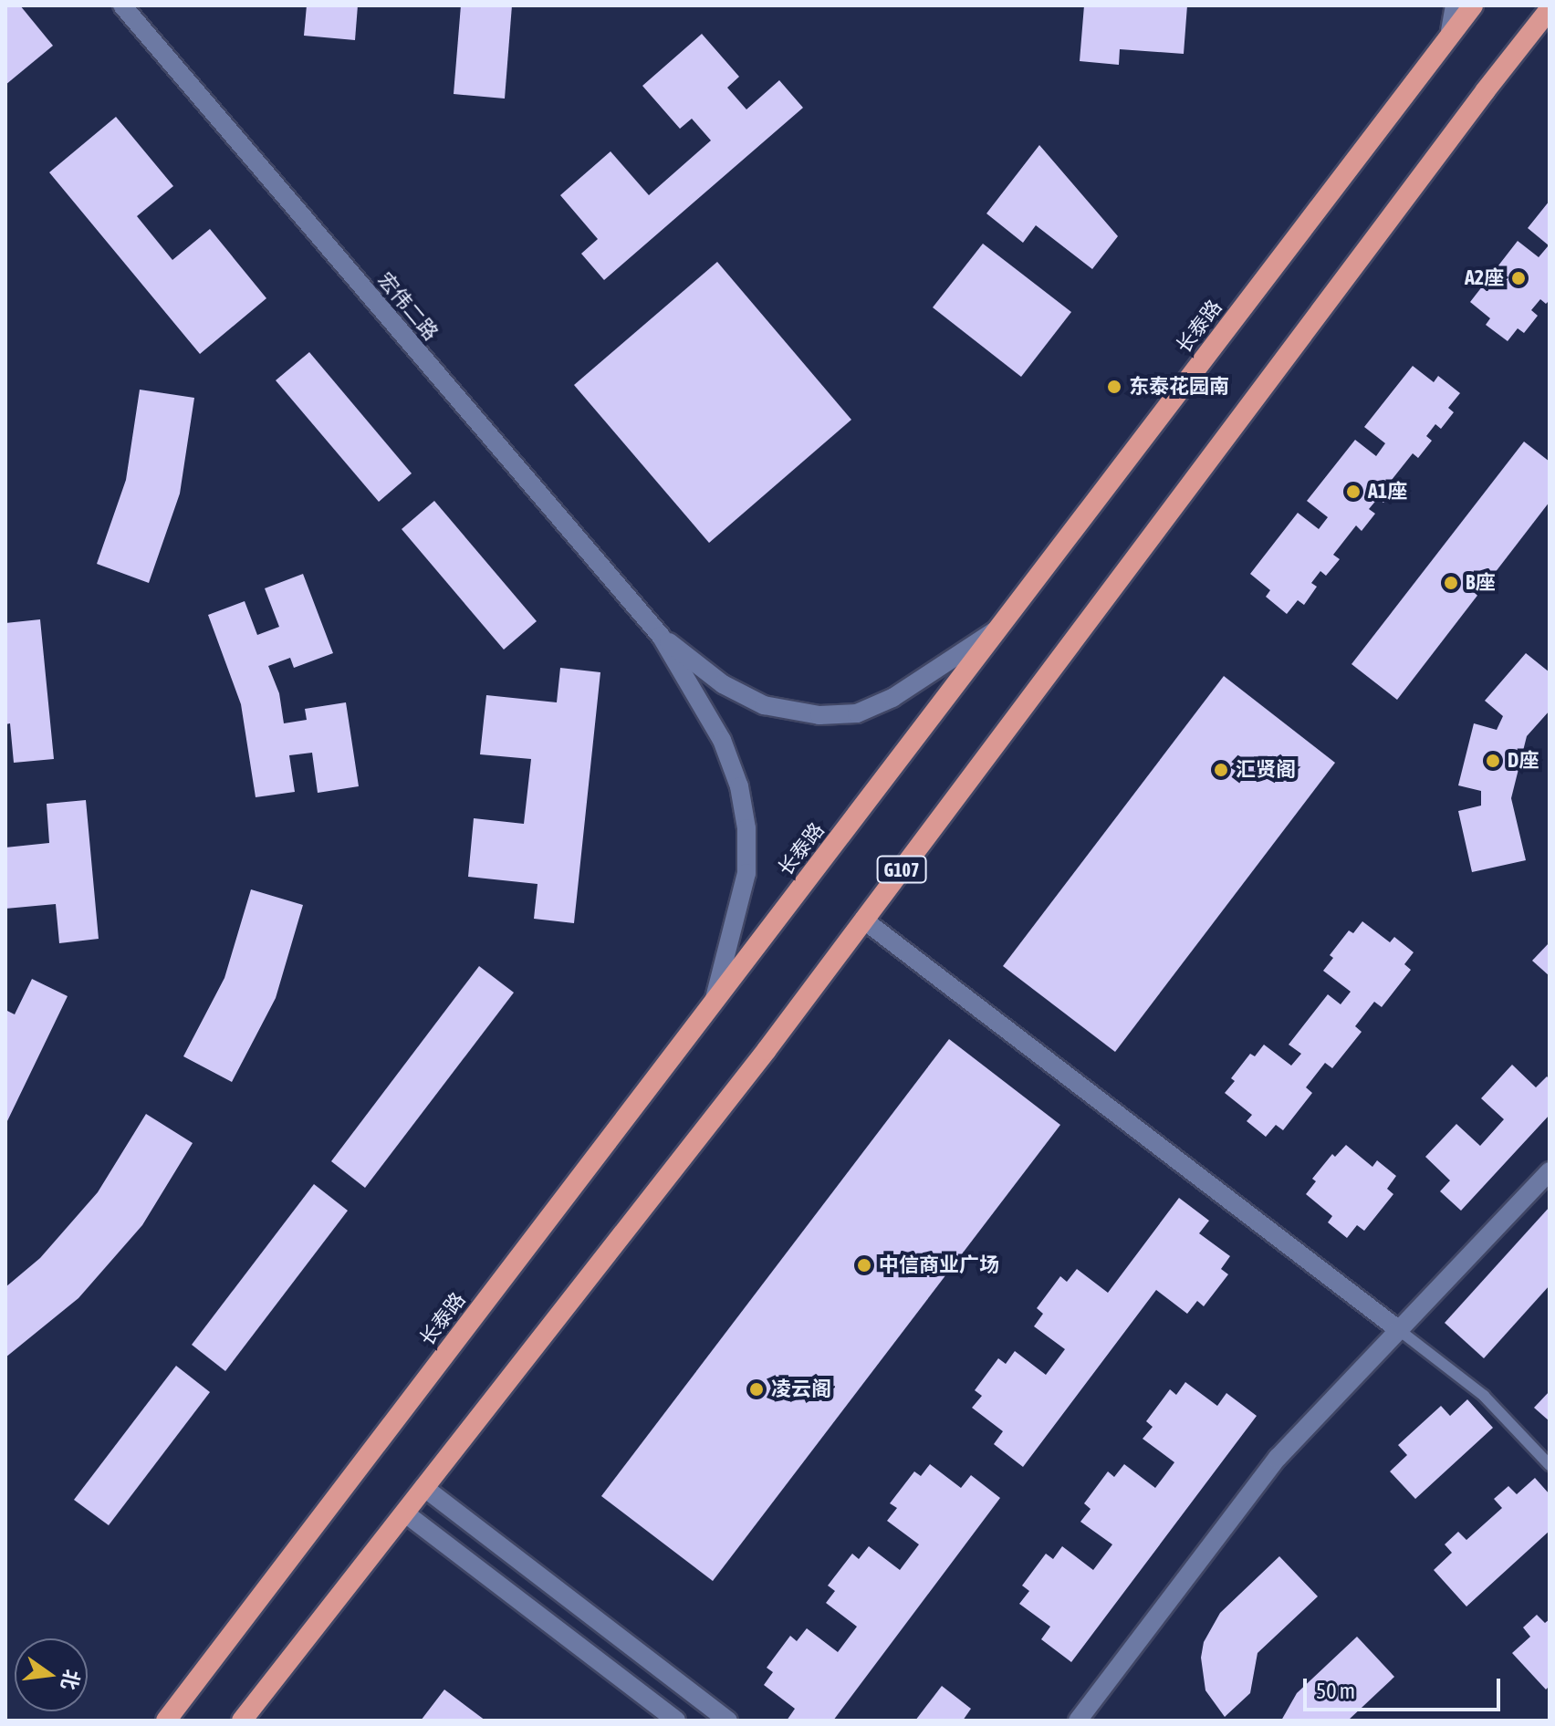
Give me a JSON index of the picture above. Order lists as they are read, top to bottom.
{
  "streets": {
    "highway": ["长泰路", "G107"],
    "street": ["宏伟二路"]
  },
  "places": [
    "A2座",
    "东泰花园南",
    "A1座",
    "B座",
    "D座",
    "汇贤阁",
    "中信商业广场",
    "凌云阁"
  ],
  "scale_bar": "50 m",
  "north": "right"
}
